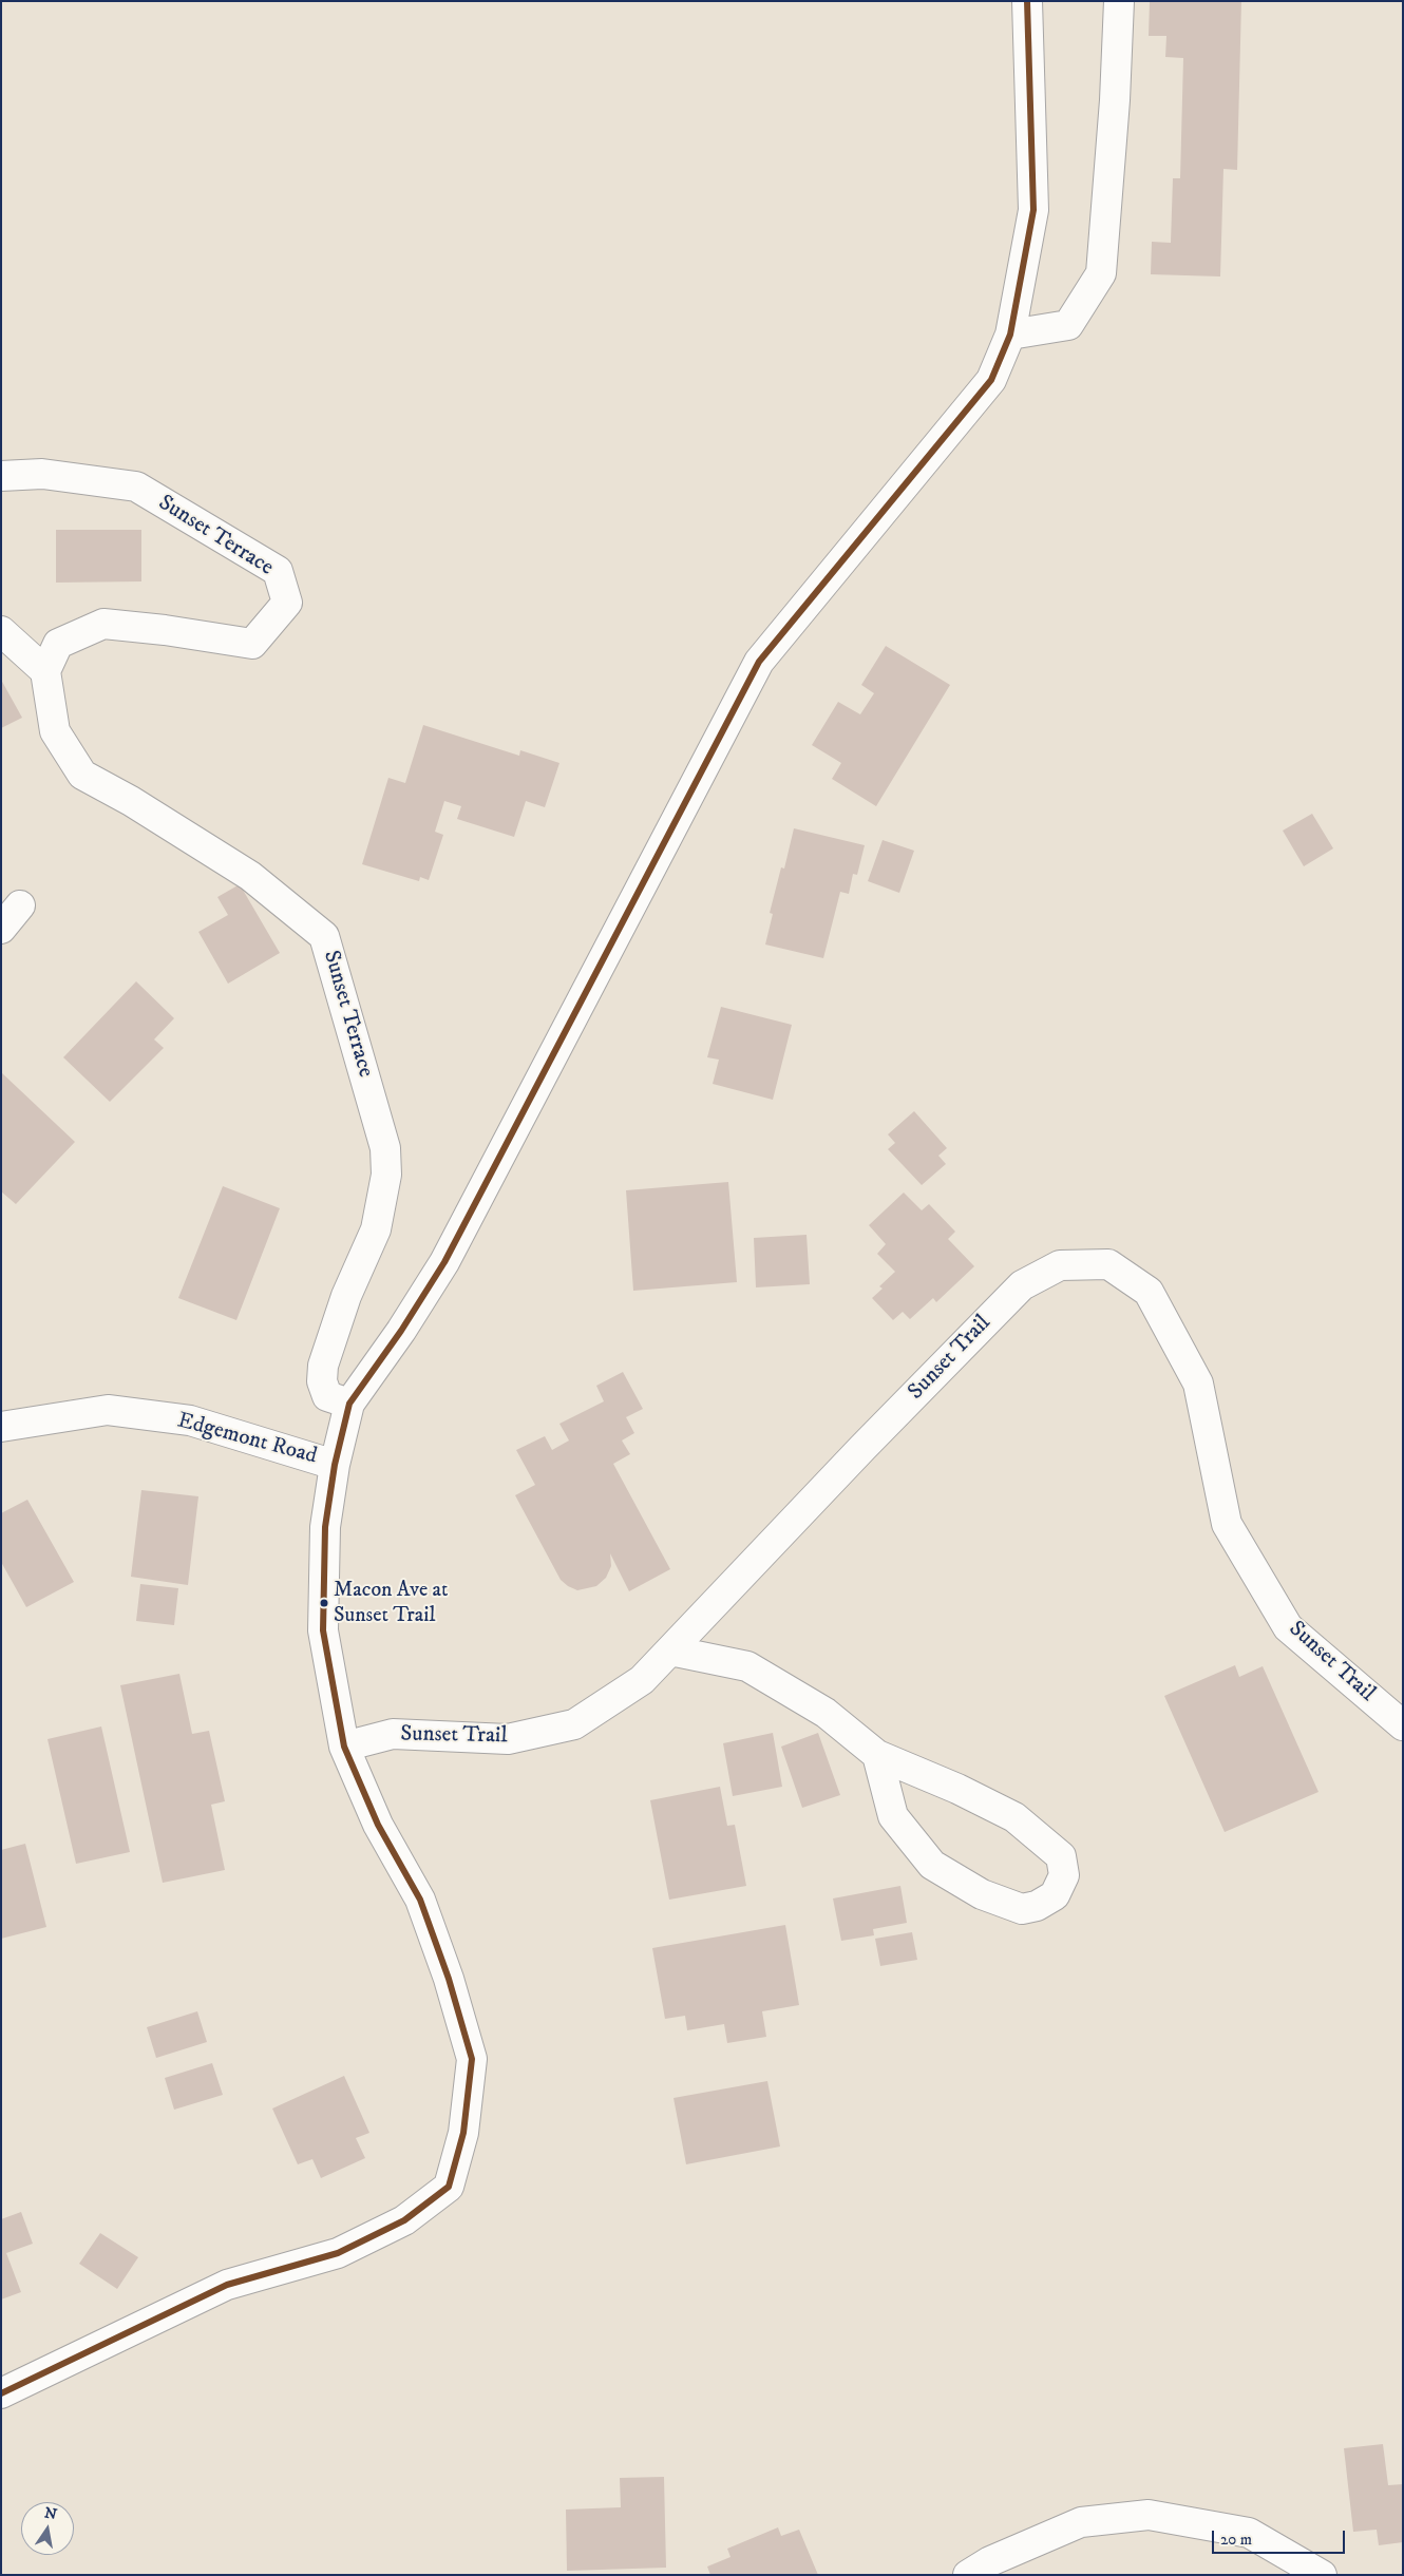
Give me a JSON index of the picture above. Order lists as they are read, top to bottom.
{
  "streets": {
    "street": ["Sunset Terrace", "Sunset Trail", "Edgemont Road"]
  },
  "places": ["Macon Ave at Sunset Trail"],
  "scale_bar": "20 m",
  "north": "top"
}
